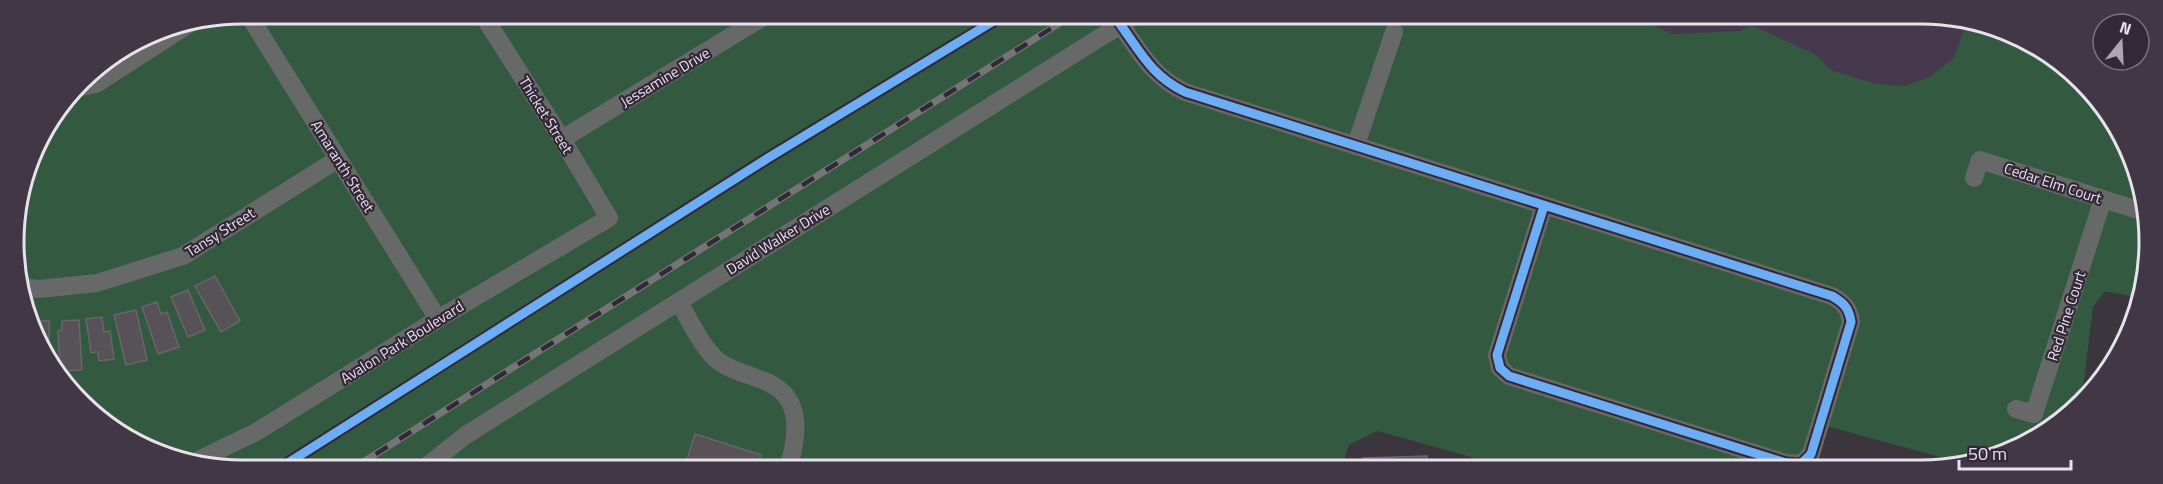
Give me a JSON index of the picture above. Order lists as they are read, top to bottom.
{
  "streets": {
    "street": [
      "Jessamine Drive",
      "Thicket Street",
      "Amaranth Street",
      "Cedar Elm Court",
      "Tansy Street",
      "David Walker Drive",
      "Red Pine Court",
      "Avalon Park Boulevard"
    ]
  },
  "crossings": [
    ["Jessamine Drive", "Thicket Street"],
    ["Thicket Street", "Avalon Park Boulevard"],
    ["Amaranth Street", "Tansy Street"],
    ["Amaranth Street", "Avalon Park Boulevard"],
    ["Cedar Elm Court", "Red Pine Court"]
  ],
  "scale_bar": "50 m",
  "north": "top"
}
